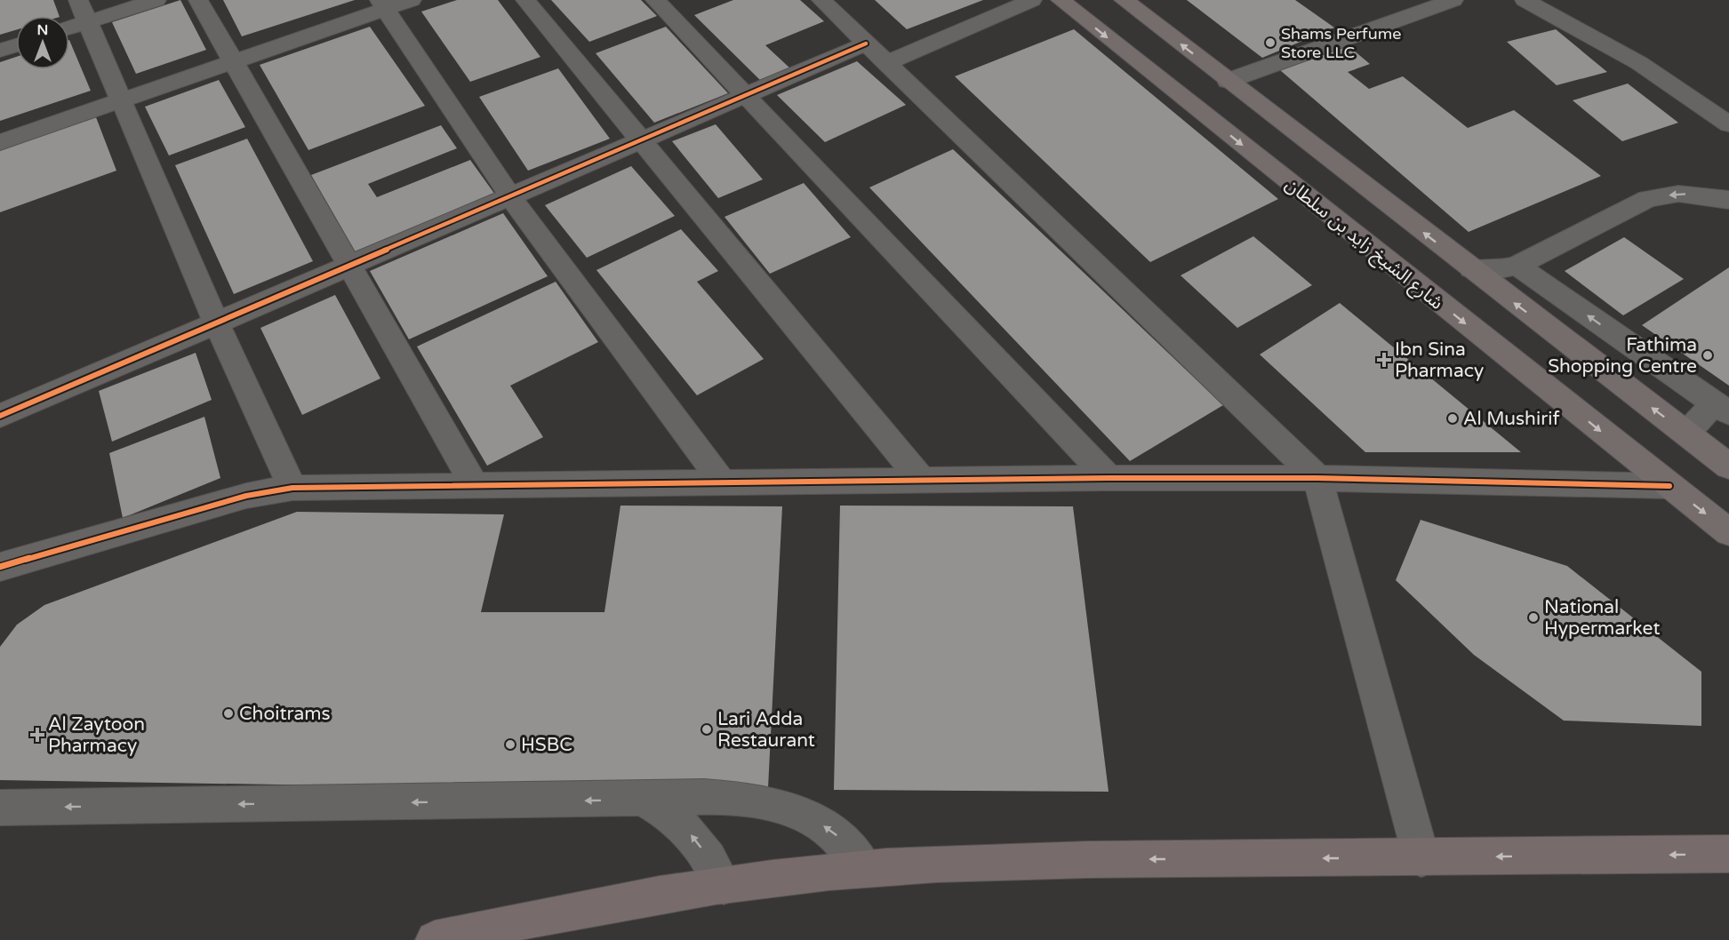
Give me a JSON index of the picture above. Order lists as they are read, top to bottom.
{
  "streets": {
    "main road": ["شارع الشيخ زايد بن سلطان"]
  },
  "places": {
    "other": [
      "Shams Perfume Store LLC",
      "Fathima Shopping Centre",
      "Al Mushirif",
      "National Hypermarket",
      "Choitrams",
      "Lari Adda Restaurant",
      "HSBC"
    ],
    "health": ["Ibn Sina Pharmacy", "Al Zaytoon Pharmacy"]
  },
  "north": "top"
}
